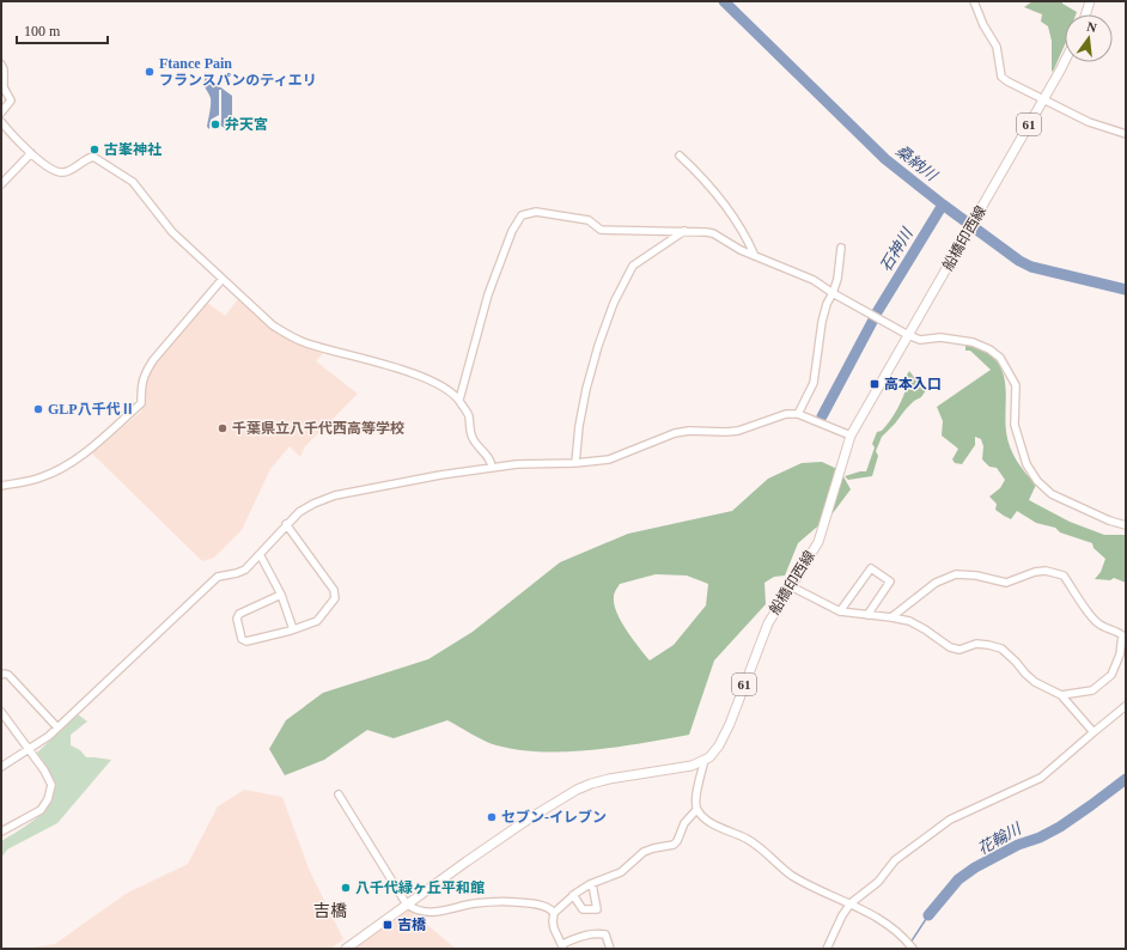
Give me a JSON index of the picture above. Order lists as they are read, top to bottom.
{
  "streets": {
    "main road": ["61", "船橋印西線"]
  },
  "districts": ["吉橋"],
  "water": ["桑納川", "石神川", "花輪川"],
  "places": {
    "other": [
      "Ftance Pain フランスパンのティエリ",
      "弁天宮",
      "古峯神社",
      "GLP八千代Ⅱ",
      "千葉県立八千代西高等学校",
      "セブン-イレブン",
      "八千代緑ヶ丘平和館"
    ],
    "transit": ["高本入口", "吉橋"]
  },
  "scale_bar": "100 m",
  "north": "top"
}
